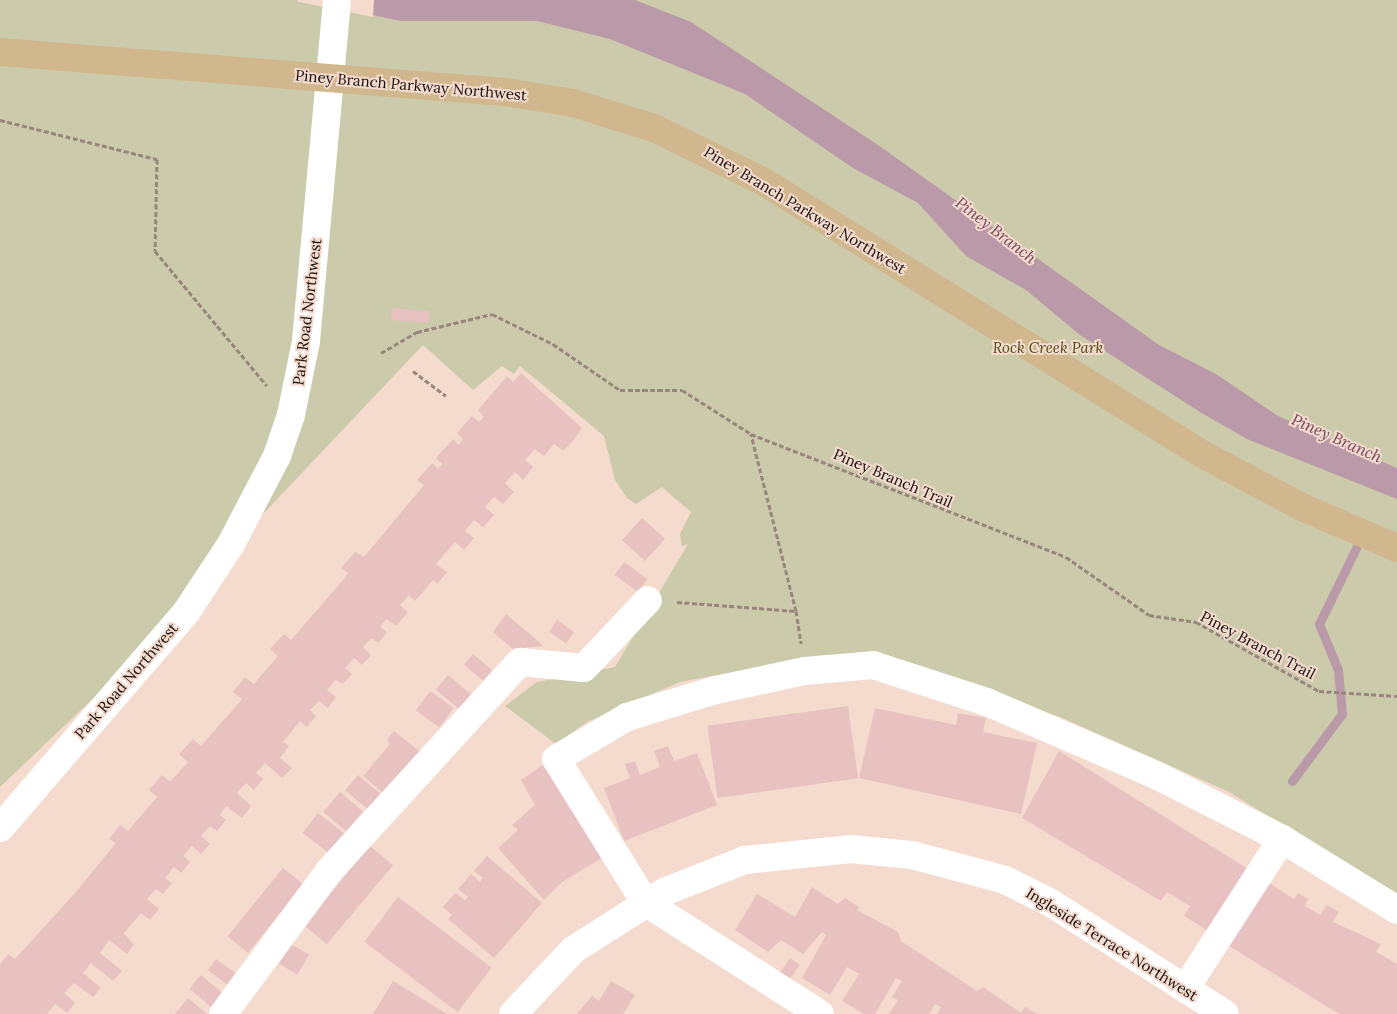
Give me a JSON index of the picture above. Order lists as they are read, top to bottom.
{
  "streets": {
    "main road": ["Piney Branch Parkway Northwest"],
    "street": ["Park Road Northwest", "Ingleside Terrace Northwest"],
    "path": ["Piney Branch Trail"]
  },
  "water": ["Piney Branch"],
  "parks": ["Rock Creek Park"]
}
